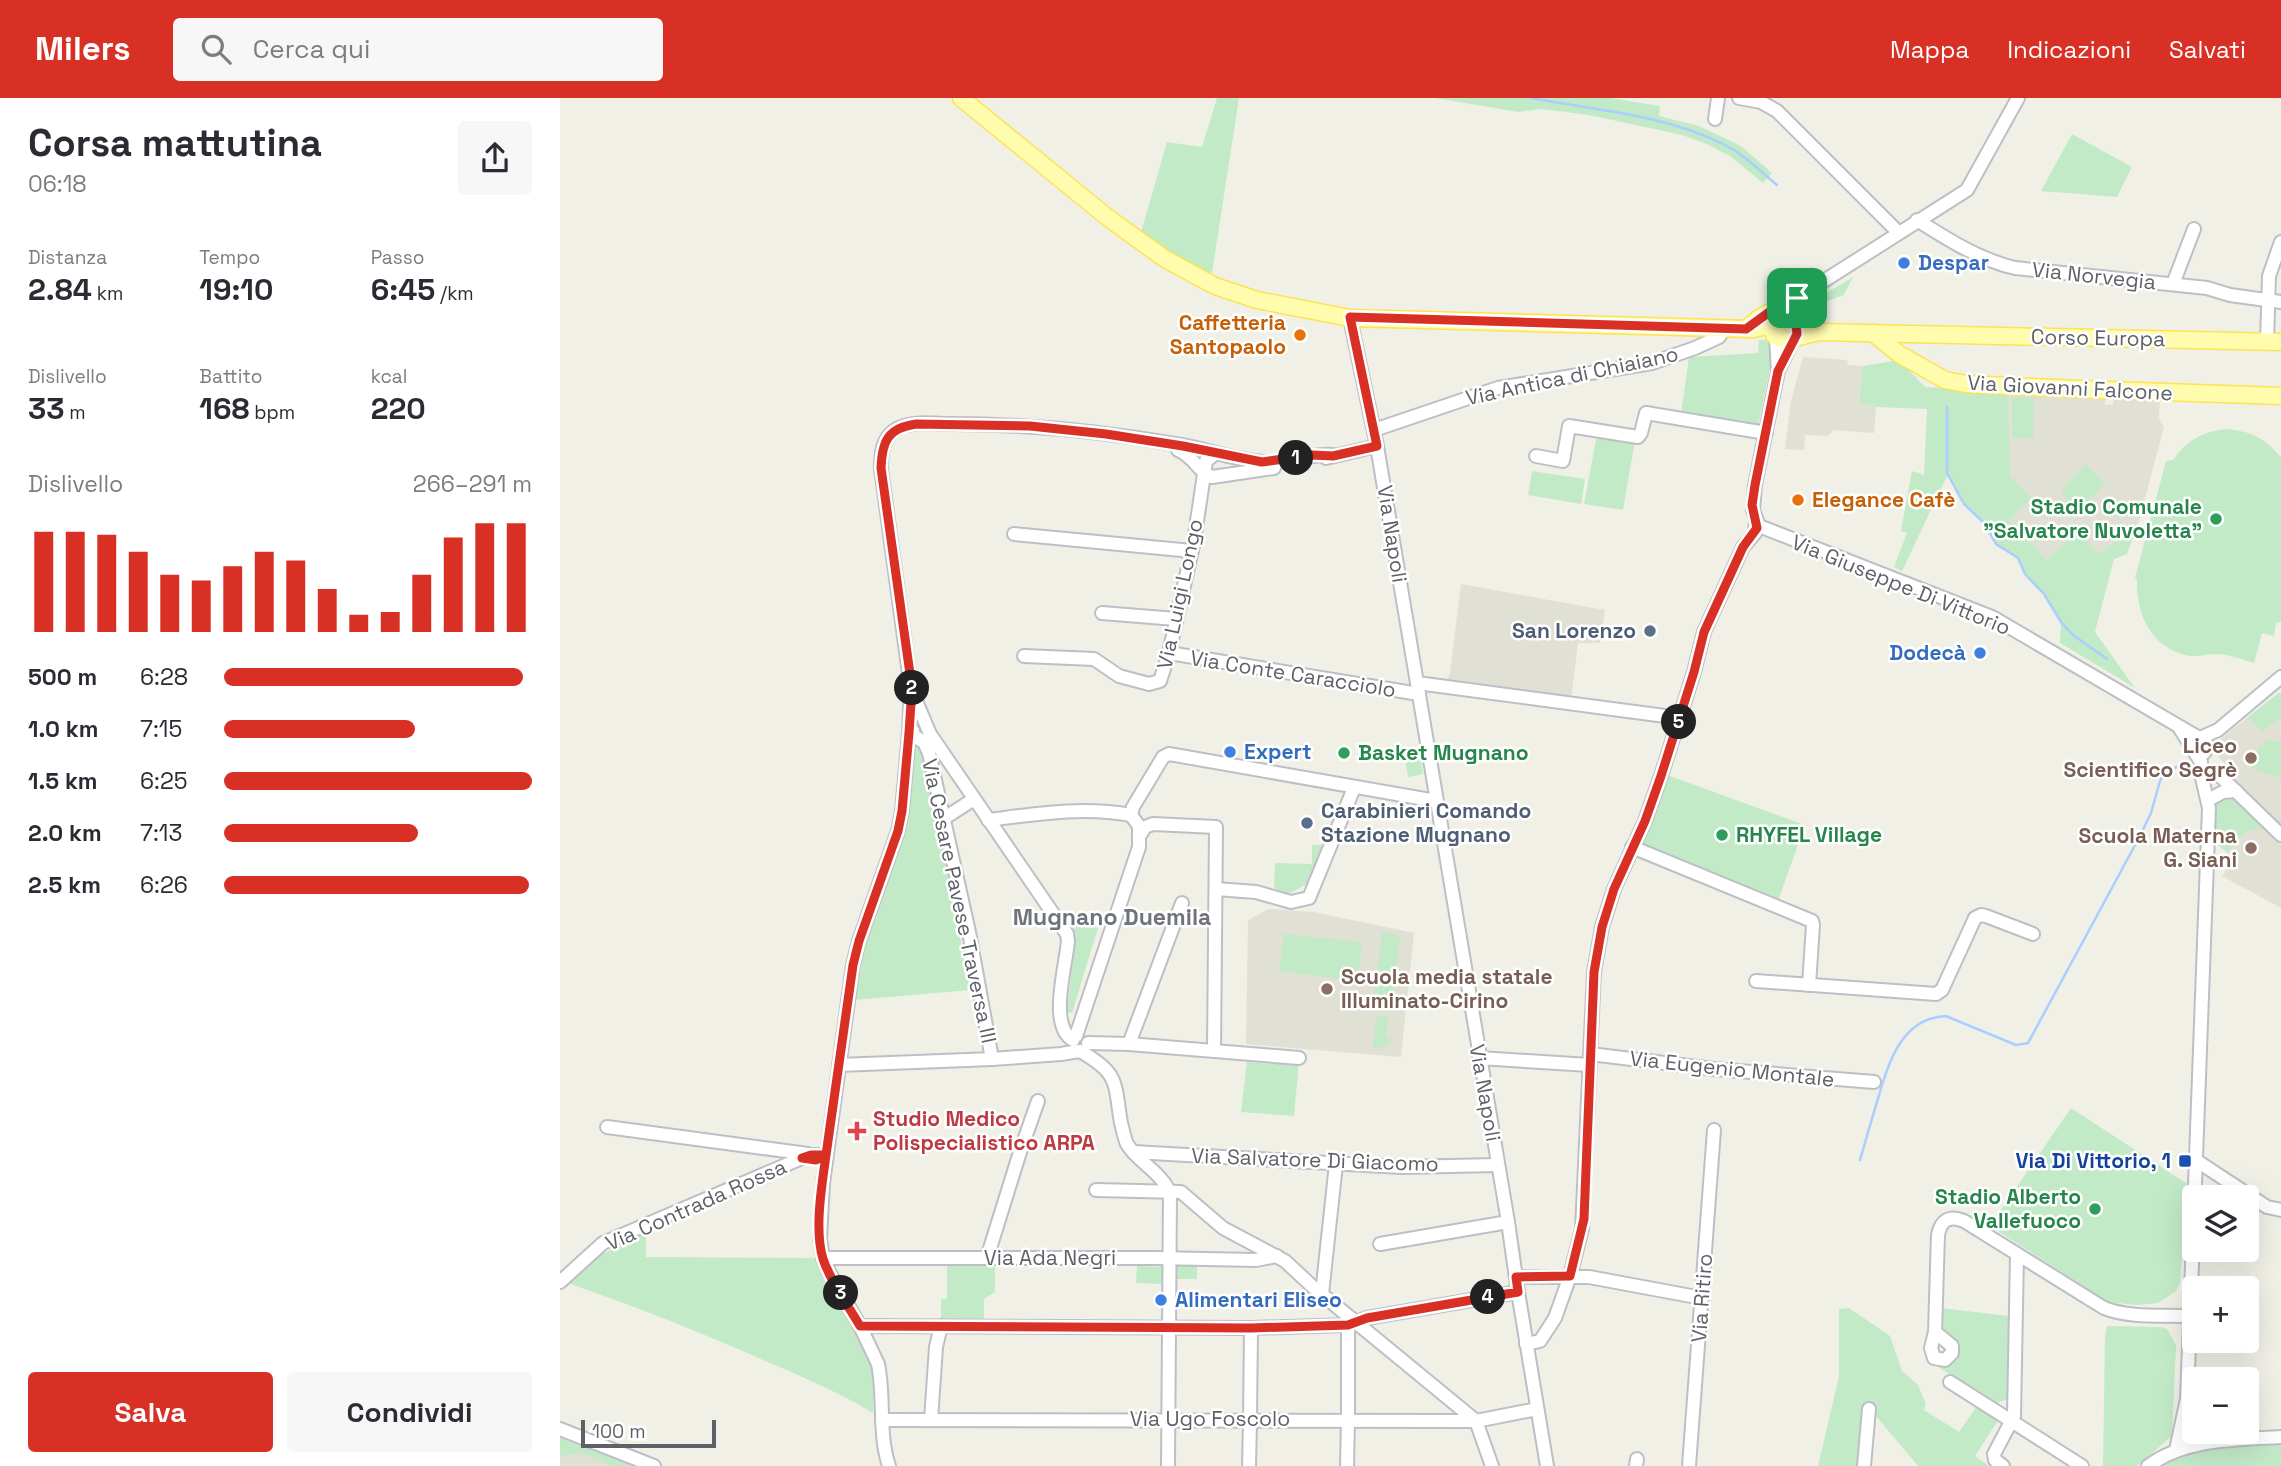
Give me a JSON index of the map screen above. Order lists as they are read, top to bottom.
{
  "streets": {
    "main road": ["Corso Europa", "Via Giovanni Falcone"],
    "street": [
      "Via Norvegia",
      "Via Antica di Chiaiano",
      "Via Napoli",
      "Via Giuseppe Di Vittorio",
      "Via Luigi Longo",
      "Via Conte Caracciolo",
      "Via Cesare Pavese Traversa III",
      "Via Eugenio Montale",
      "Via Salvatore Di Giacomo",
      "Via Contrada Rossa",
      "Via Ada Negri",
      "Via Ritiro",
      "Via Ugo Foscolo"
    ]
  },
  "crossings": [
    ["Corso Europa", "Via Antica di Chiaiano"],
    ["Corso Europa", "Via Giovanni Falcone"],
    ["Corso Europa", "Via Napoli"],
    ["Via Antica di Chiaiano", "Via Napoli"],
    ["Via Napoli", "Via Conte Caracciolo"],
    ["Via Napoli", "Via Eugenio Montale"],
    ["Via Napoli", "Via Salvatore Di Giacomo"],
    ["Via Napoli", "Via Ugo Foscolo"],
    ["Via Luigi Longo", "Via Conte Caracciolo"]
  ],
  "districts": ["Mugnano Duemila"],
  "places": {
    "other": [
      "Despar",
      "Caffetteria Santopaolo",
      "Elegance Cafè",
      "Stadio Comunale \"Salvatore Nuvoletta\"",
      "San Lorenzo",
      "Dodecà",
      "Expert",
      "Basket Mugnano",
      "Liceo Scientifico Segrè",
      "Carabinieri Comando Stazione Mugnano",
      "RHYFEL Village",
      "Scuola Materna G. Siani",
      "Scuola media statale Illuminato-Cirino",
      "Stadio Alberto Vallefuoco",
      "Alimentari Eliseo"
    ],
    "health": ["Studio Medico Polispecialistico ARPA"],
    "transit": ["Via Di Vittorio, 1"]
  },
  "scale_bar": "100 m",
  "page": {
    "header": "Milers",
    "search": "Cerca qui",
    "nav": ["Mappa", "Indicazioni", "Salvati"],
    "heading": ["Corsa mattutina", "06:18"],
    "stats": [
      ["Distanza", "2.84 km"],
      ["Tempo", "19:10"],
      ["Passo", "6:45 /km"],
      ["Dislivello", "33 m"],
      ["Battito", "168 bpm"],
      ["kcal", "220"]
    ],
    "pins": [
      "1",
      "2",
      "5",
      "3",
      "4"
    ],
    "chart": ["Dislivello", "266–291 m"],
    "list": [
      {
        "name": "500 m",
        "note": "6:28"
      },
      {
        "name": "1.0 km",
        "note": "7:15"
      },
      {
        "name": "1.5 km",
        "note": "6:25"
      },
      {
        "name": "2.0 km",
        "note": "7:13"
      },
      {
        "name": "2.5 km",
        "note": "6:26"
      }
    ],
    "map_buttons": ["+", "−"],
    "buttons": ["Salva", "Condividi"],
    "scale": "100 m"
  }
}
